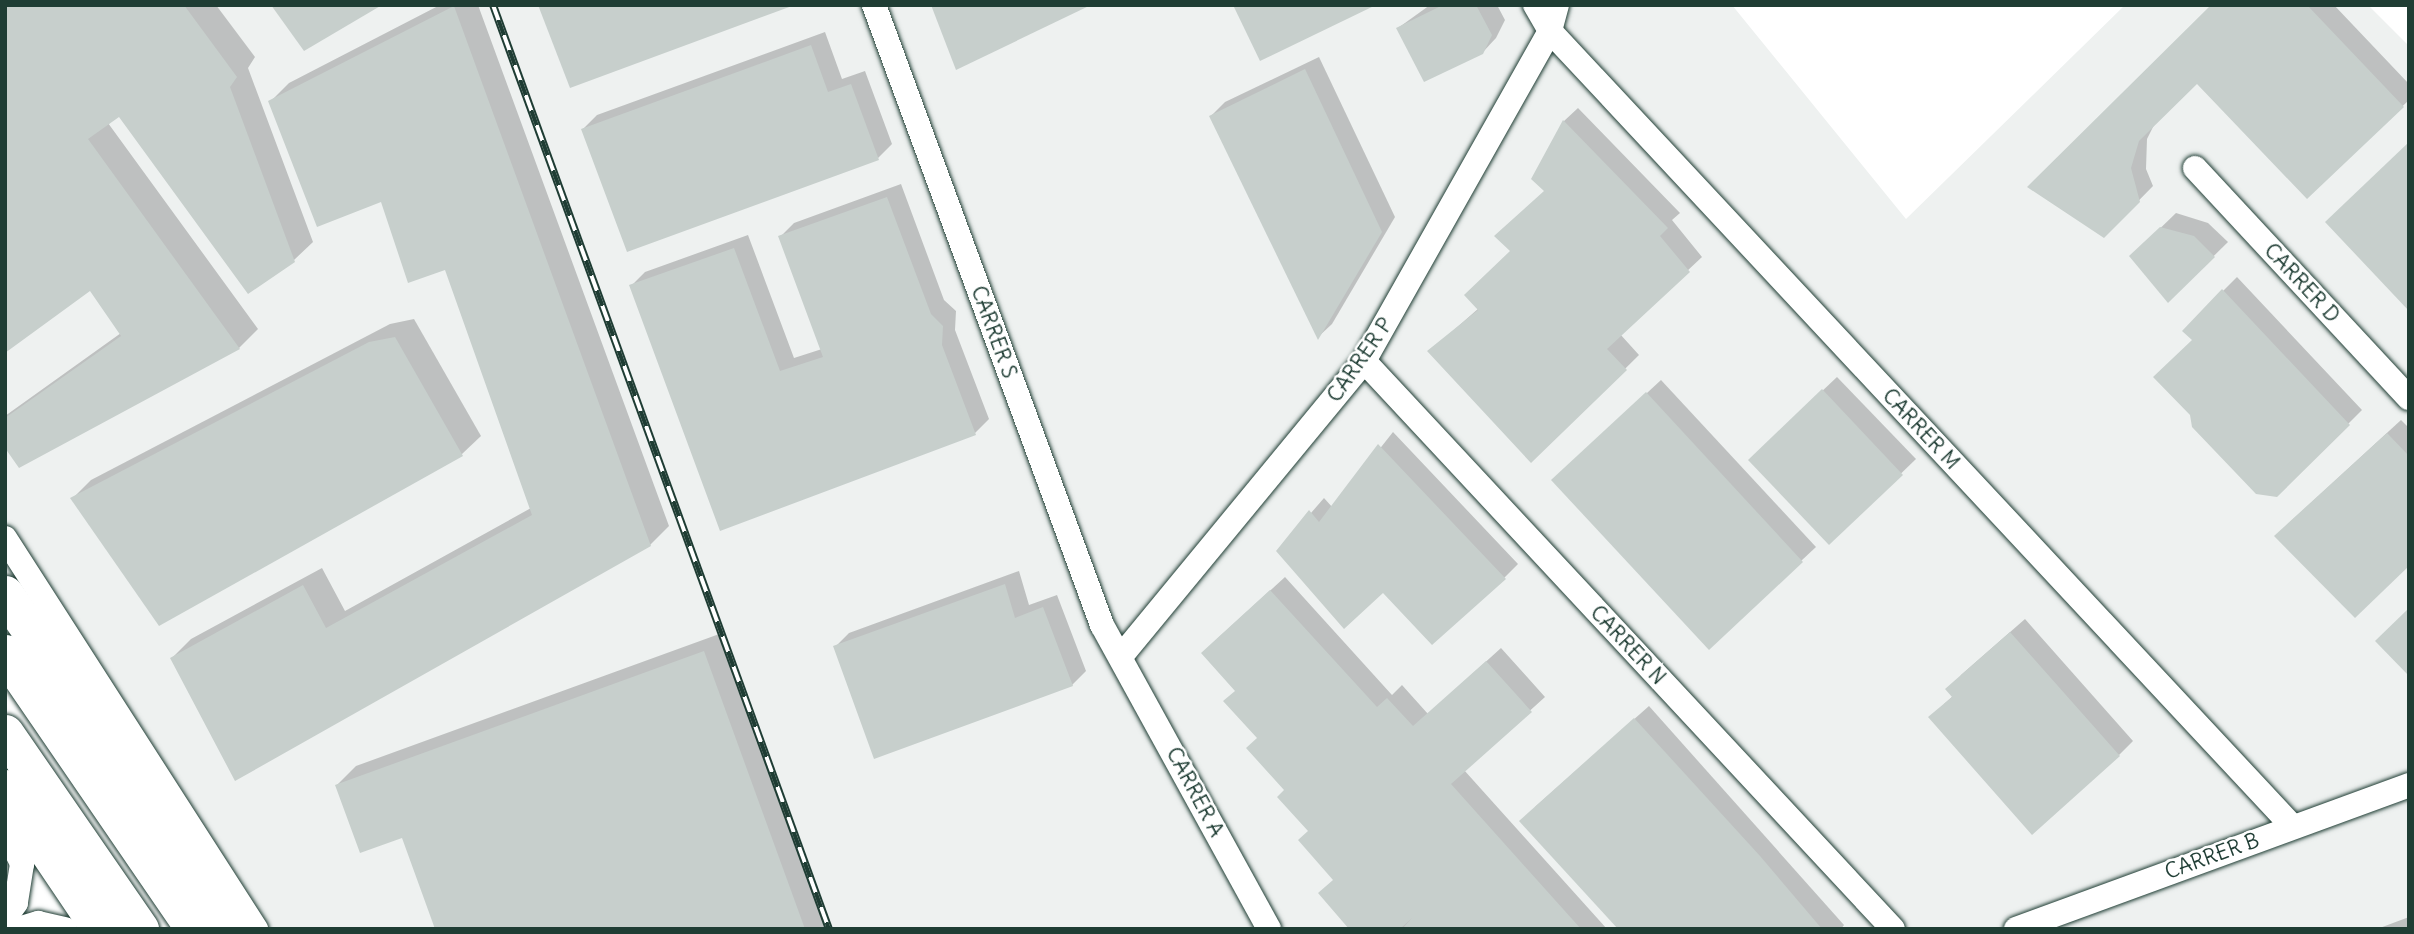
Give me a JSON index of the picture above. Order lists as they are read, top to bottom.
{
  "streets": {
    "street": [
      "CARRER D",
      "CARRER S",
      "CARRER P",
      "CARRER M",
      "CARRER N",
      "CARRER A",
      "CARRER B"
    ]
  },
  "crossings": [
    ["CARRER S", "CARRER P"],
    ["CARRER S", "CARRER A"],
    ["CARRER P", "CARRER M"],
    ["CARRER P", "CARRER N"],
    ["CARRER P", "CARRER A"],
    ["CARRER M", "CARRER B"]
  ]
}
